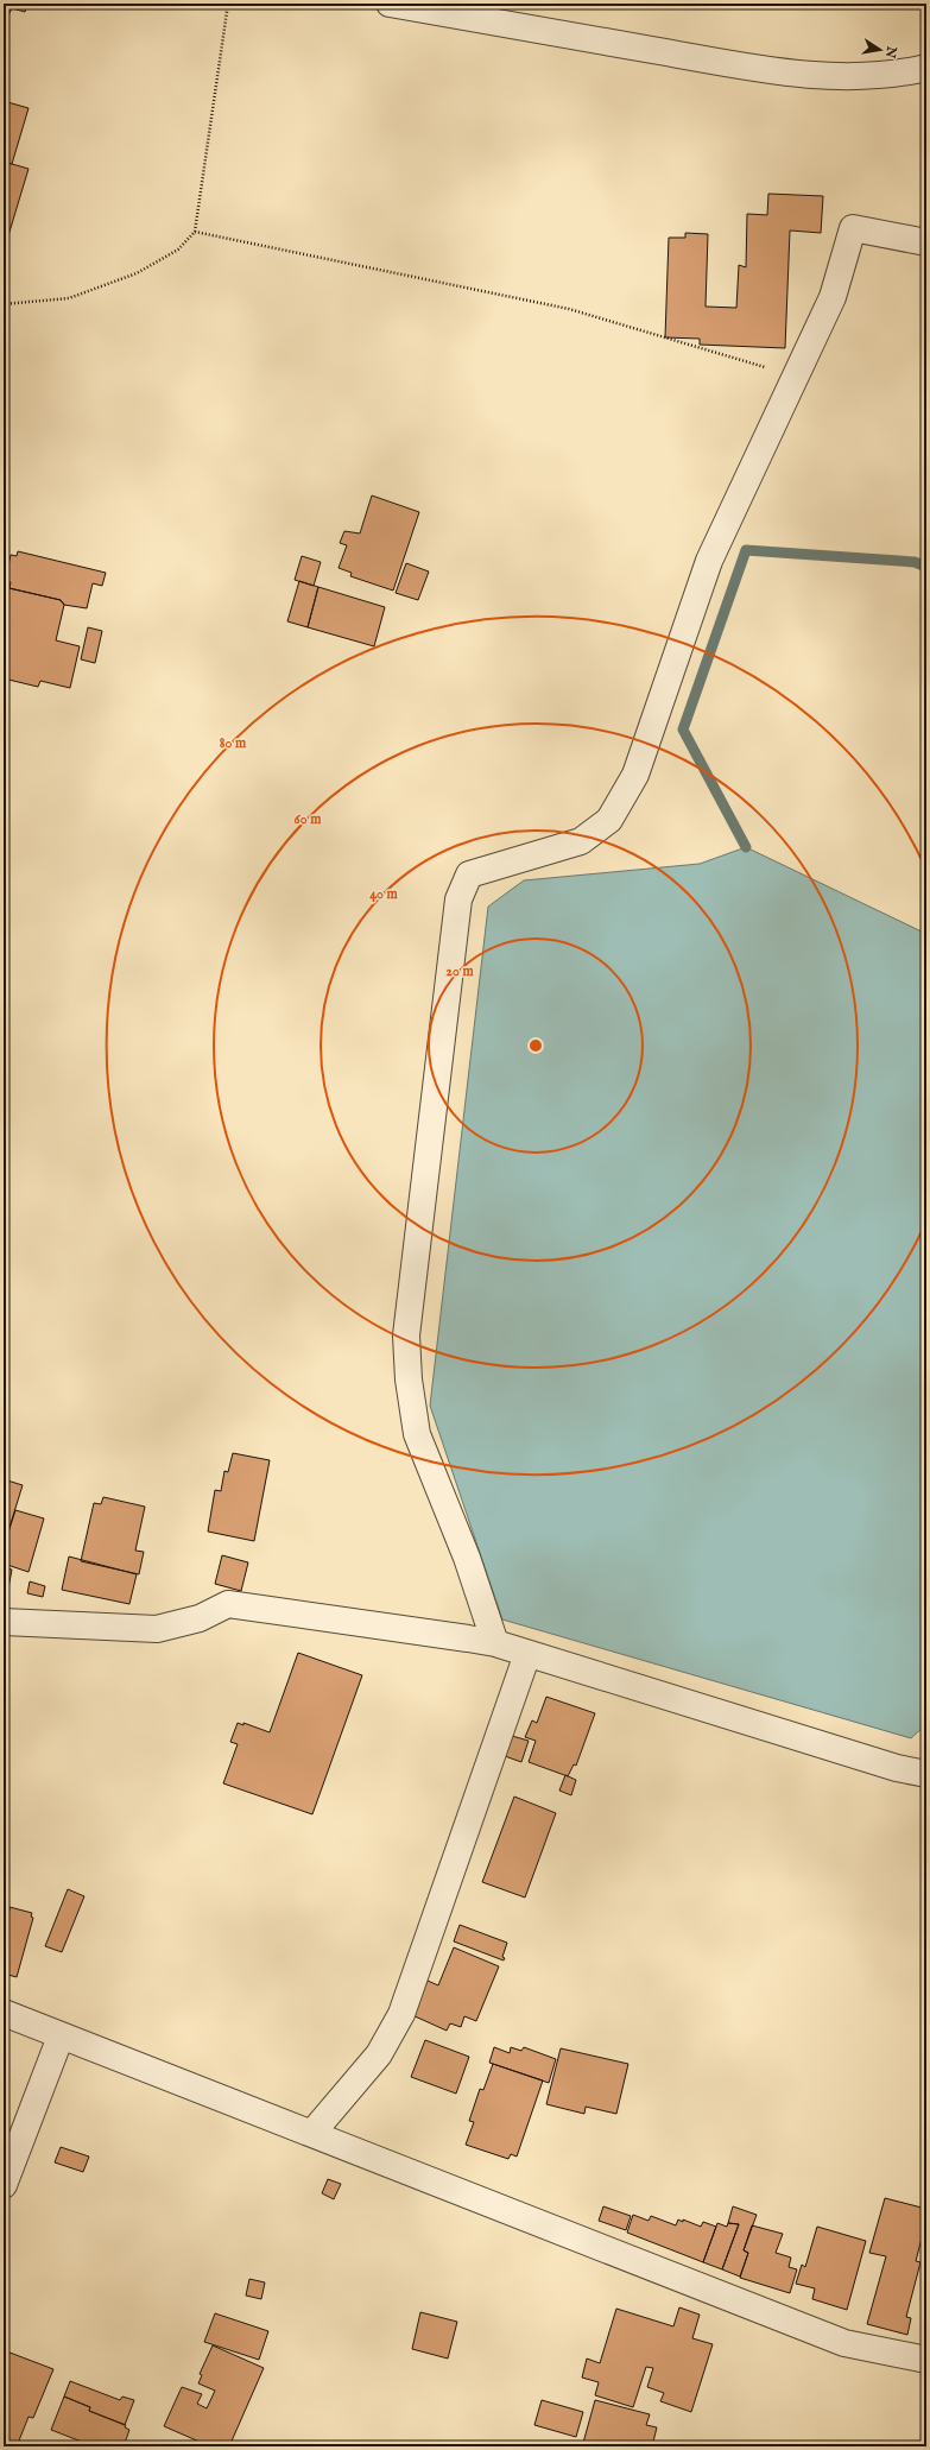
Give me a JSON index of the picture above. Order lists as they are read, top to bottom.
{
  "north": "right",
  "rings": [
    "80 m",
    "60 m",
    "40 m",
    "20 m"
  ]
}
